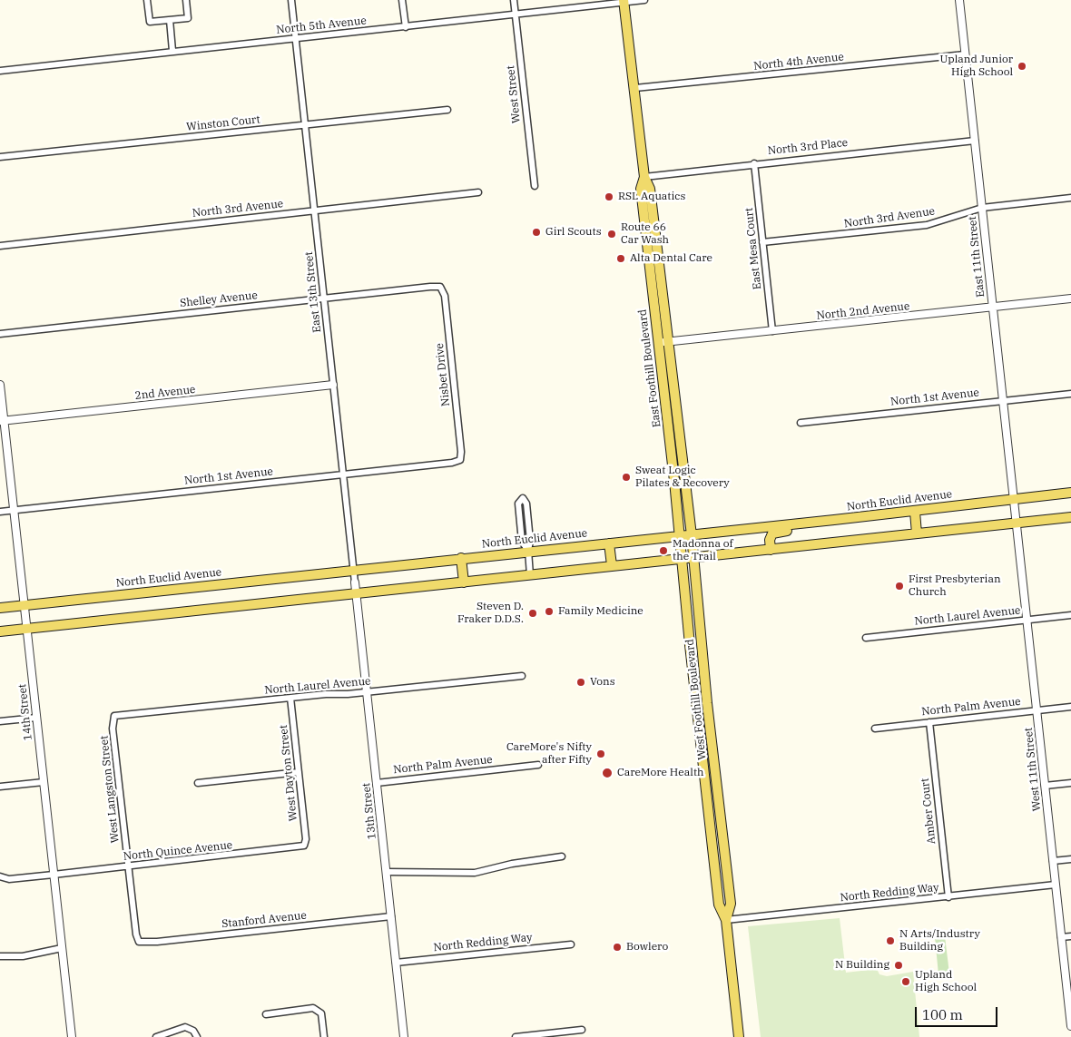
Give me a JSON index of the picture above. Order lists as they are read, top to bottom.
{
  "streets": {
    "main road": ["East Foothill Boulevard", "North Euclid Avenue", "West Foothill Boulevard"],
    "street": [
      "North 5th Avenue",
      "North 4th Avenue",
      "West Street",
      "Winston Court",
      "North 3rd Place",
      "North 3rd Avenue",
      "East Mesa Court",
      "East 11th Street",
      "East 13th Street",
      "Shelley Avenue",
      "North 2nd Avenue",
      "Nisbet Drive",
      "2nd Avenue",
      "North 1st Avenue",
      "North Laurel Avenue",
      "North Palm Avenue",
      "14th Street",
      "West 11th Street",
      "West Dayton Street",
      "West Langston Street",
      "13th Street",
      "Amber Court",
      "North Quince Avenue",
      "North Redding Way",
      "Stanford Avenue"
    ]
  },
  "crossings": [
    ["North 5th Avenue", "West Street"],
    ["North 5th Avenue", "East 13th Street"],
    ["North 5th Avenue", "East Foothill Boulevard"],
    ["North 4th Avenue", "East 11th Street"],
    ["North 4th Avenue", "East Foothill Boulevard"],
    ["Winston Court", "East 13th Street"],
    ["North 3rd Place", "East Mesa Court"],
    ["North 3rd Place", "East 11th Street"],
    ["North 3rd Place", "East Foothill Boulevard"],
    ["North 3rd Avenue", "East Mesa Court"],
    ["North 3rd Avenue", "East 11th Street"],
    ["North 3rd Avenue", "East 13th Street"],
    ["East Mesa Court", "North 2nd Avenue"],
    ["East 11th Street", "North 2nd Avenue"],
    ["East 11th Street", "North 1st Avenue"],
    ["East 11th Street", "North Euclid Avenue"],
    ["East 11th Street", "West 11th Street"],
    ["East 13th Street", "Shelley Avenue"],
    ["East 13th Street", "2nd Avenue"],
    ["East 13th Street", "North 1st Avenue"],
    ["East 13th Street", "North Euclid Avenue"],
    ["East 13th Street", "13th Street"],
    ["Shelley Avenue", "Nisbet Drive"],
    ["North 2nd Avenue", "East Foothill Boulevard"],
    ["East Foothill Boulevard", "North Euclid Avenue"],
    ["East Foothill Boulevard", "West Foothill Boulevard"],
    ["Nisbet Drive", "North 1st Avenue"],
    ["2nd Avenue", "14th Street"],
    ["North 1st Avenue", "14th Street"],
    ["North Euclid Avenue", "14th Street"],
    ["North Laurel Avenue", "West 11th Street"],
    ["North Laurel Avenue", "West Dayton Street"],
    ["North Laurel Avenue", "West Langston Street"],
    ["North Laurel Avenue", "13th Street"],
    ["West Foothill Boulevard", "North Redding Way"],
    ["North Palm Avenue", "West 11th Street"],
    ["North Palm Avenue", "13th Street"],
    ["North Palm Avenue", "Amber Court"],
    ["14th Street", "North Quince Avenue"],
    ["West 11th Street", "North Redding Way"],
    ["West Dayton Street", "North Quince Avenue"],
    ["West Langston Street", "North Quince Avenue"],
    ["West Langston Street", "Stanford Avenue"],
    ["13th Street", "North Redding Way"],
    ["13th Street", "Stanford Avenue"],
    ["Amber Court", "North Redding Way"]
  ],
  "places": [
    "Upland Junior High School",
    "RSL Aquatics",
    "Girl Scouts",
    "Route 66 Car Wash",
    "Alta Dental Care",
    "Sweat Logic Pilates & Recovery",
    "Madonna of the Trail",
    "First Presbyterian Church",
    "Family Medicine",
    "Steven D. Fraker D.D.S.",
    "Vons",
    "CareMore's Nifty after Fifty",
    "CareMore Health",
    "N Arts/Industry Building",
    "Bowlero",
    "N Building",
    "Upland High School"
  ],
  "scale_bar": "100 m"
}
